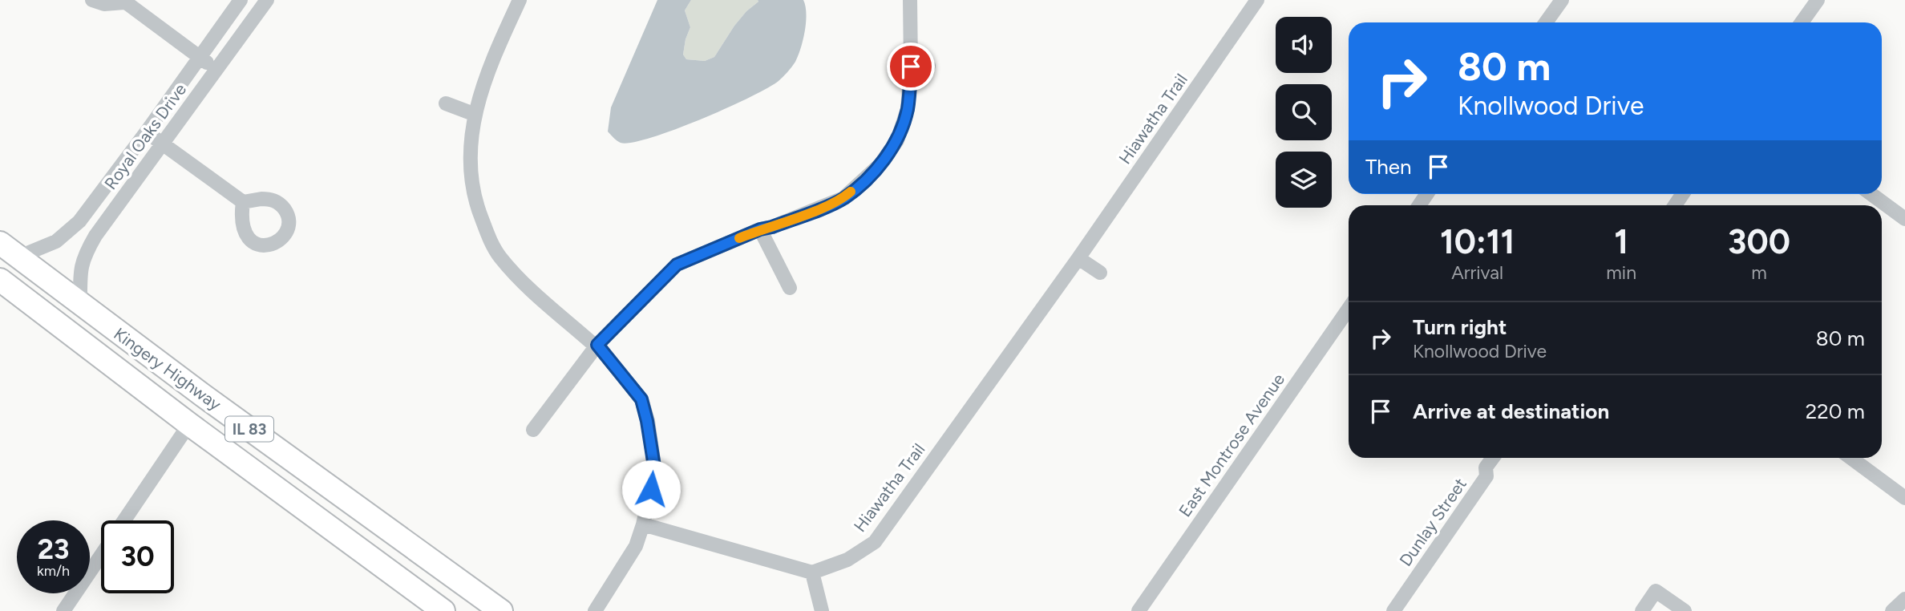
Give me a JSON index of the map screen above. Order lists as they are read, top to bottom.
{
  "streets": {
    "highway": ["Kingery Highway", "IL 83"],
    "street": [
      "Hiawatha Trail",
      "Royal Oaks Drive",
      "East Montrose Avenue",
      "Dunlay Street"
    ]
  },
  "crossings": [
    ["Royal Oaks Drive", "Kingery Highway"]
  ],
  "page": {
    "turn": ["80 m", "Knollwood Drive"],
    "then": "Then",
    "eta": [
      "10:11",
      "Arrival",
      "1",
      "min",
      "300",
      "m"
    ],
    "list": [
      {
        "name": "Turn right",
        "note": "Knollwood Drive",
        "value": "80 m"
      },
      {
        "name": "Arrive at destination",
        "value": "220 m"
      }
    ],
    "speed": "23 km/h",
    "limit": "30"
  }
}
